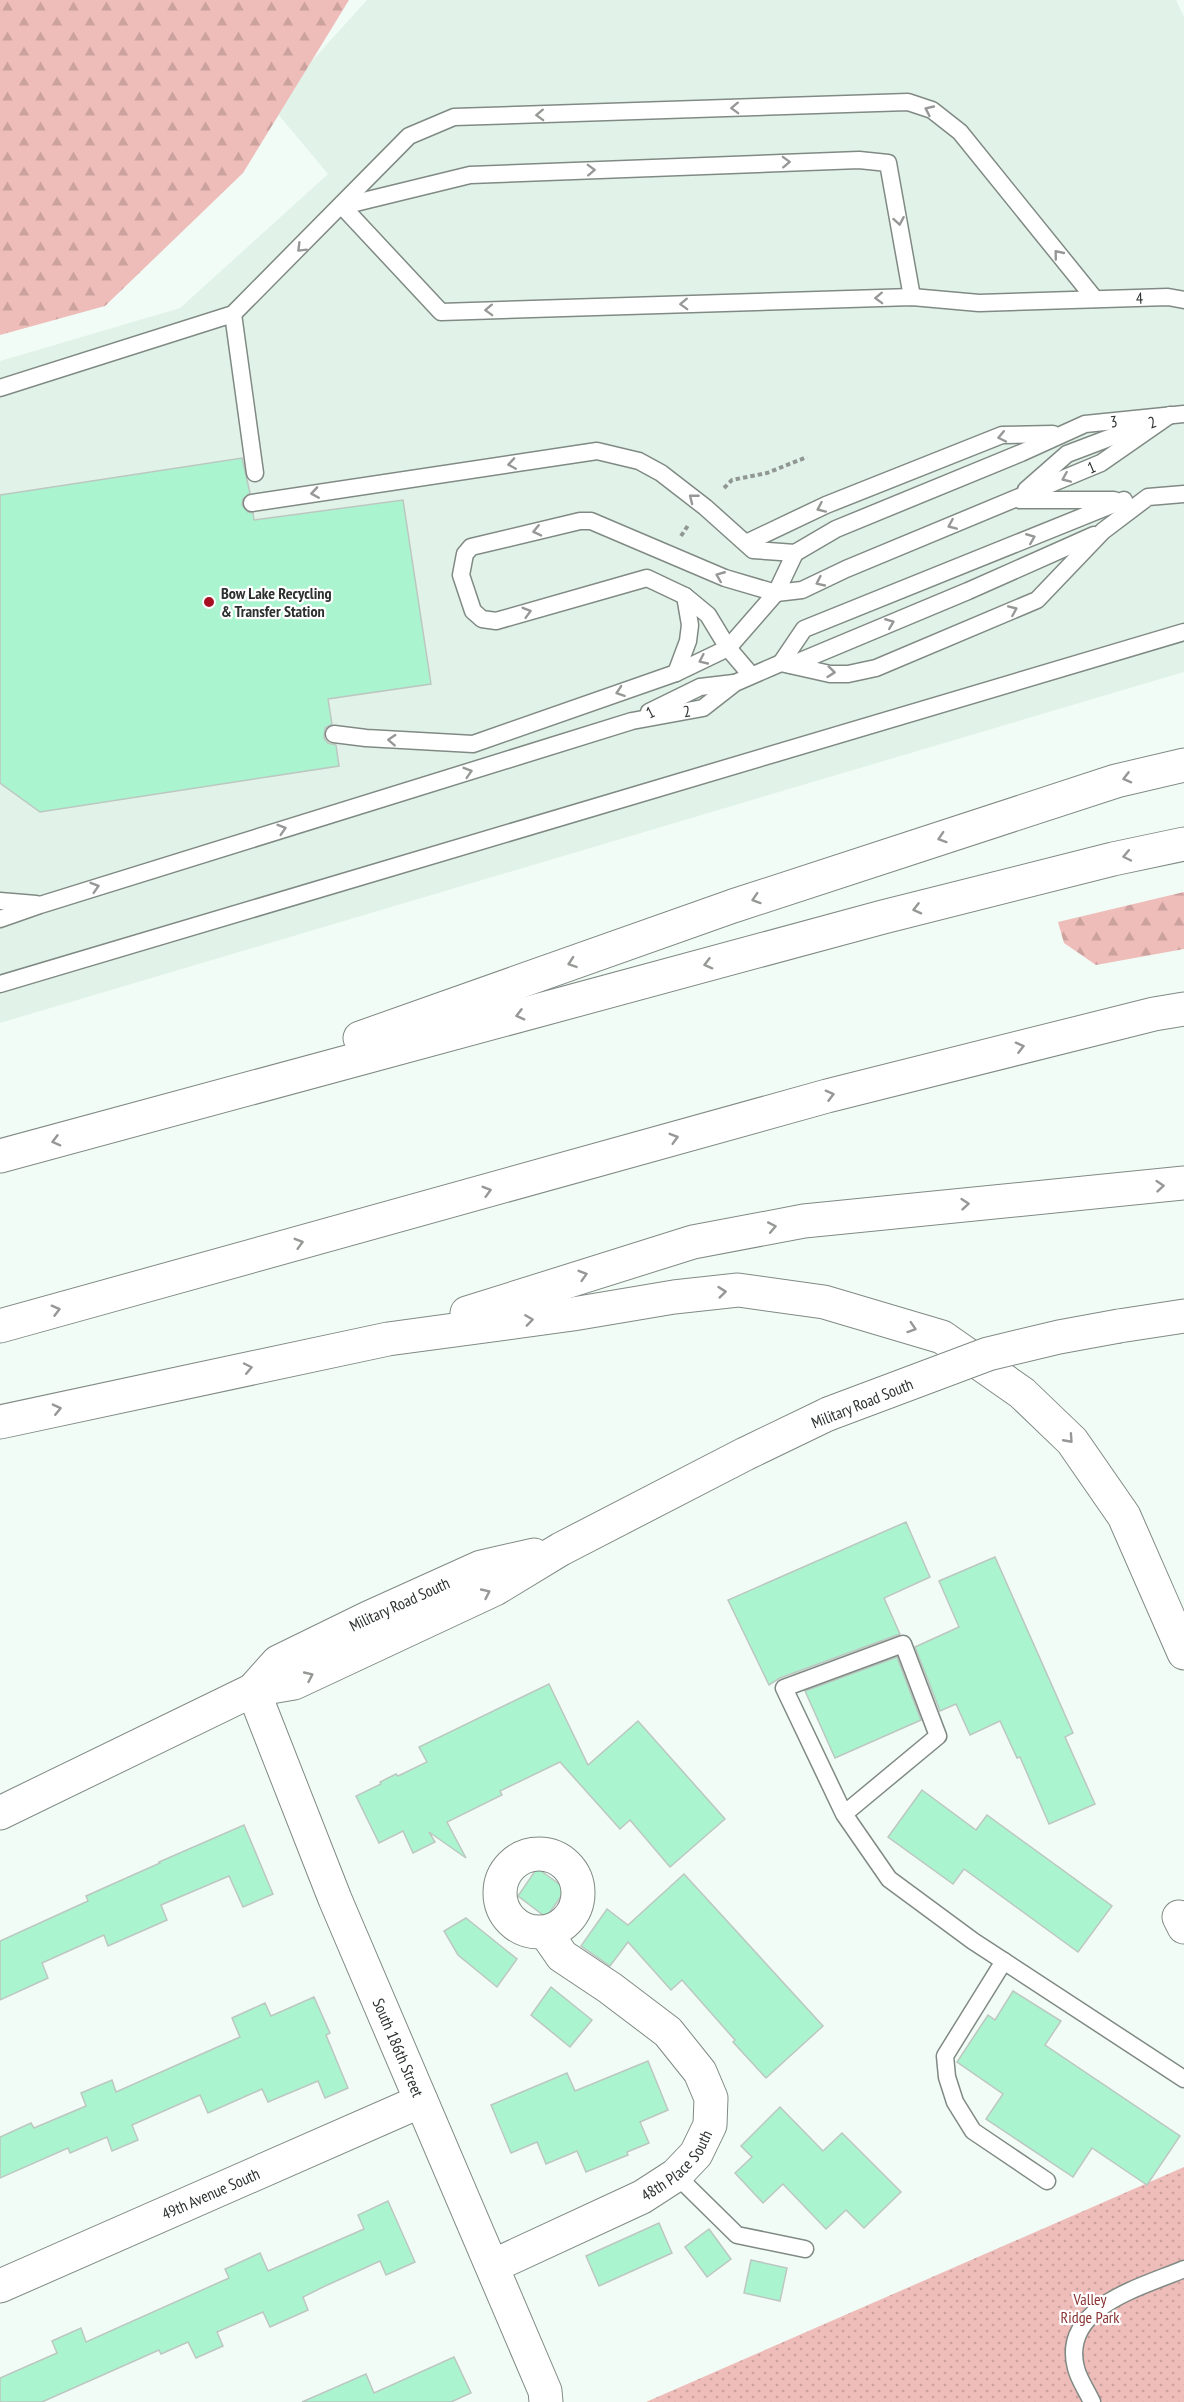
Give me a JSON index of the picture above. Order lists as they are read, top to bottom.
{
  "streets": {
    "main road": [
      "Military Road South",
      "South 186th Street",
      "48th Place South",
      "49th Avenue South"
    ],
    "lane": [
      "4",
      "3",
      "2",
      "1"
    ]
  },
  "crossings": [
    ["3", "2"],
    ["3", "1"],
    ["2", "1"],
    ["Military Road South", "South 186th Street"],
    ["South 186th Street", "48th Place South"],
    ["South 186th Street", "49th Avenue South"]
  ],
  "one_way": ["4"],
  "parks": ["Valley Ridge Park"],
  "places": ["Bow Lake Recycling & Transfer Station"]
}
